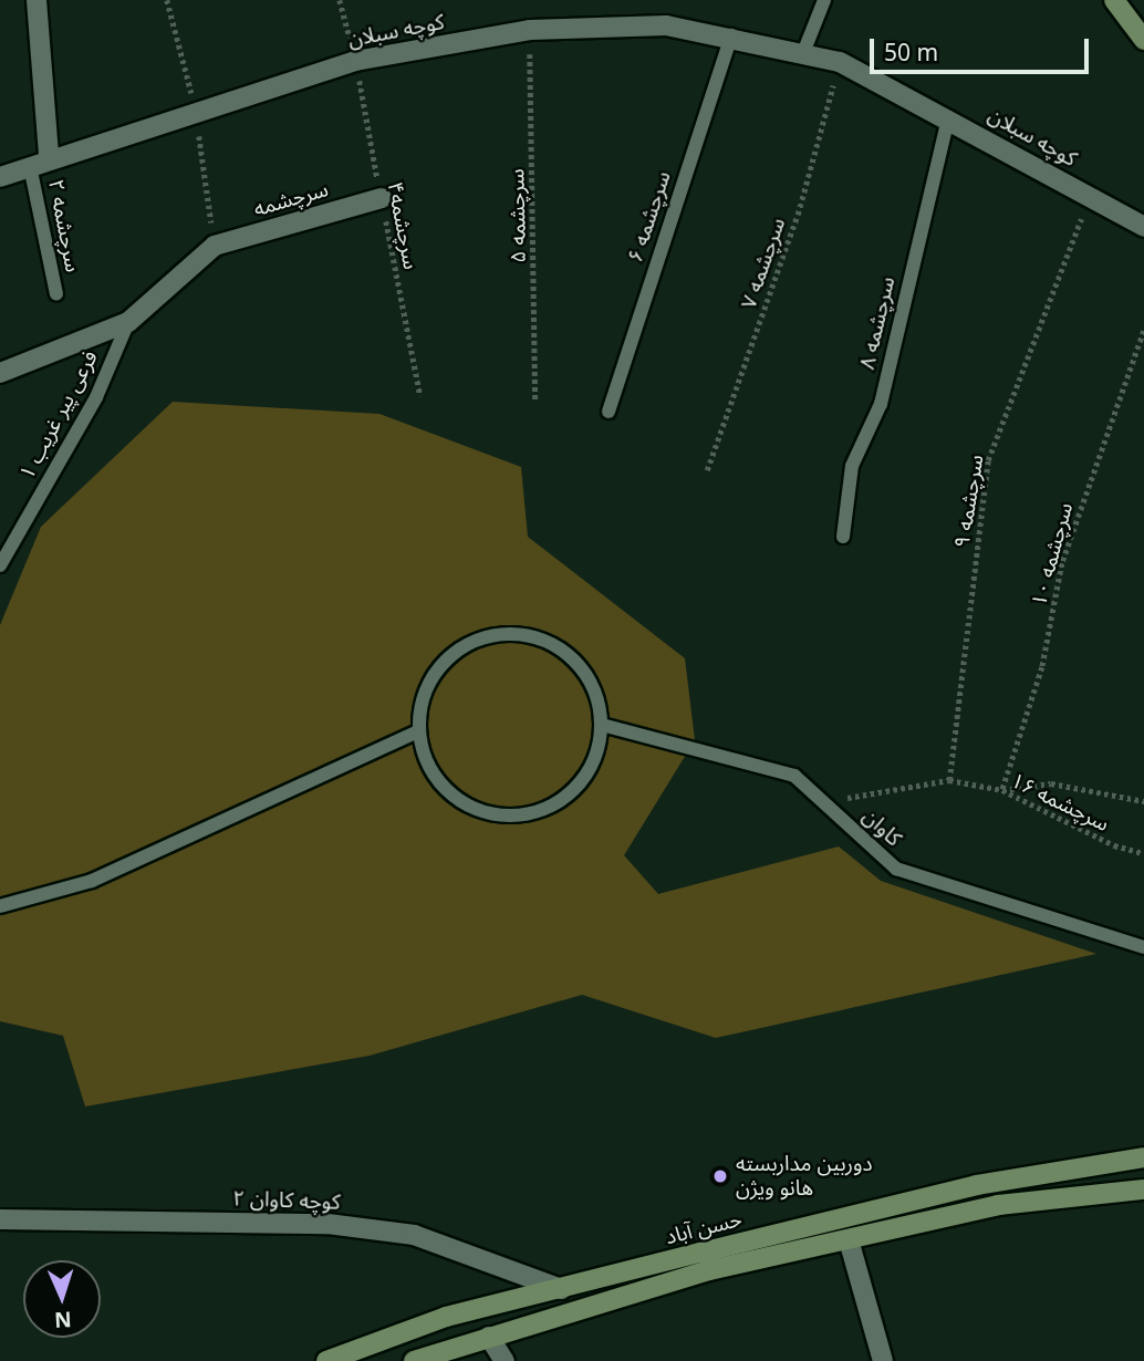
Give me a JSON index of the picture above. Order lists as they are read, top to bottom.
{
  "streets": {
    "street": [
      "کوچه سبلان",
      "سرچشمه",
      "کوچه کاوان ۲",
      "حسن آباد"
    ],
    "lane": [
      "سرچشمه ۶",
      "سرچشمه ۲",
      "سرچشمه ۸",
      "فرعی پیر غریب ۱",
      "کاوان"
    ],
    "path": [
      "سرچشمه ۵",
      "سرچشمه۴",
      "سرچشمه ۷",
      "سرچشمه ۹",
      "سرچشمه ۱۰",
      "۱۶ سرچشمه"
    ]
  },
  "crossings": [
    ["کوچه سبلان", "سرچشمه ۵"],
    ["کوچه سبلان", "سرچشمه ۶"],
    ["کوچه سبلان", "سرچشمه ۲"],
    ["کوچه سبلان", "سرچشمه۴"],
    ["کوچه سبلان", "سرچشمه ۷"],
    ["کوچه سبلان", "سرچشمه ۸"],
    ["کوچه سبلان", "سرچشمه ۹"],
    ["سرچشمه", "سرچشمه۴"],
    ["سرچشمه", "فرعی پیر غریب ۱"],
    ["سرچشمه ۹", "۱۶ سرچشمه"],
    ["سرچشمه ۱۰", "۱۶ سرچشمه"],
    ["۱۶ سرچشمه", "کاوان"],
    ["کوچه کاوان ۲", "حسن آباد"]
  ],
  "places": ["دوربین مداربسته هانو ویژن"],
  "scale_bar": "50 m",
  "north": "bottom"
}
